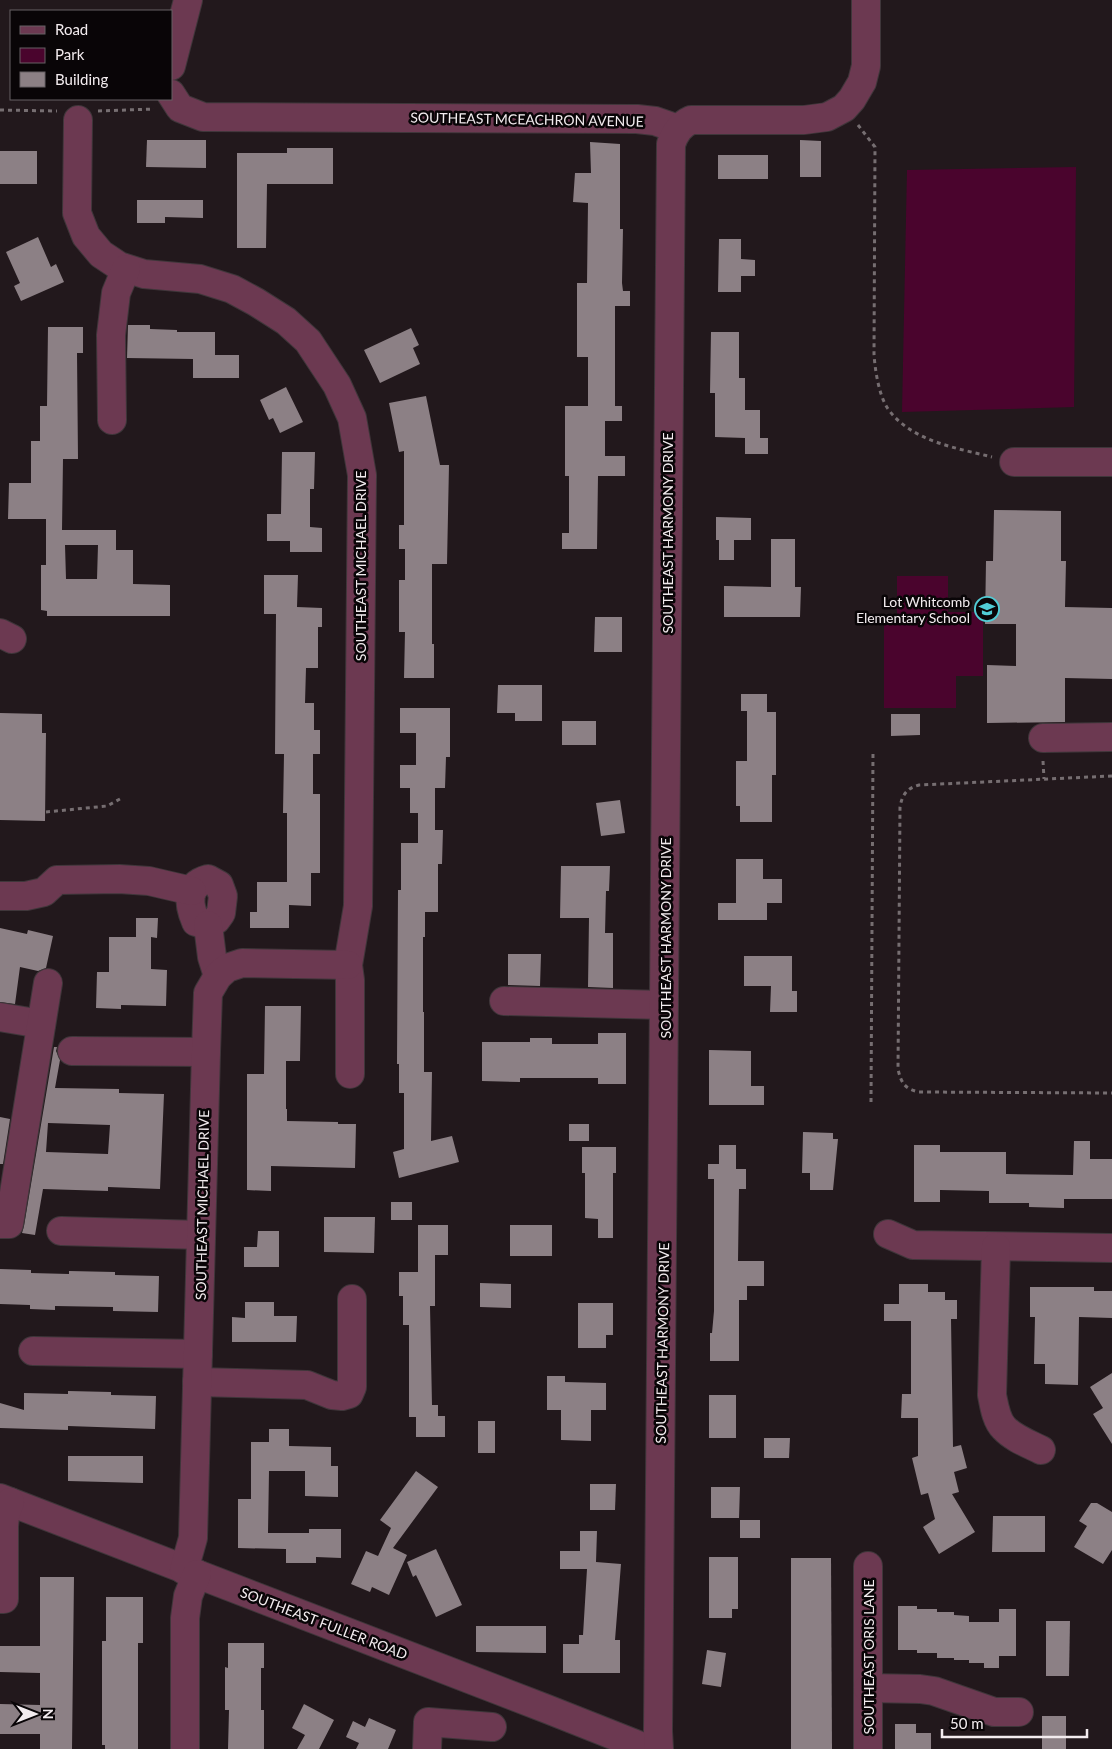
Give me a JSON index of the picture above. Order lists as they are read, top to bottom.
{
  "streets": {
    "street": [
      "SOUTHEAST MCEACHRON AVENUE",
      "SOUTHEAST HARMONY DRIVE",
      "SOUTHEAST MICHAEL DRIVE",
      "SOUTHEAST FULLER ROAD",
      "SOUTHEAST ORIS LANE"
    ]
  },
  "crossings": [
    ["SOUTHEAST MCEACHRON AVENUE", "SOUTHEAST HARMONY DRIVE"],
    ["SOUTHEAST MICHAEL DRIVE", "SOUTHEAST FULLER ROAD"]
  ],
  "places": {
    "school or university": ["Lot Whitcomb Elementary School"]
  },
  "legend": ["Road", "Park", "Building"],
  "scale_bar": "50 m",
  "north": "right"
}
